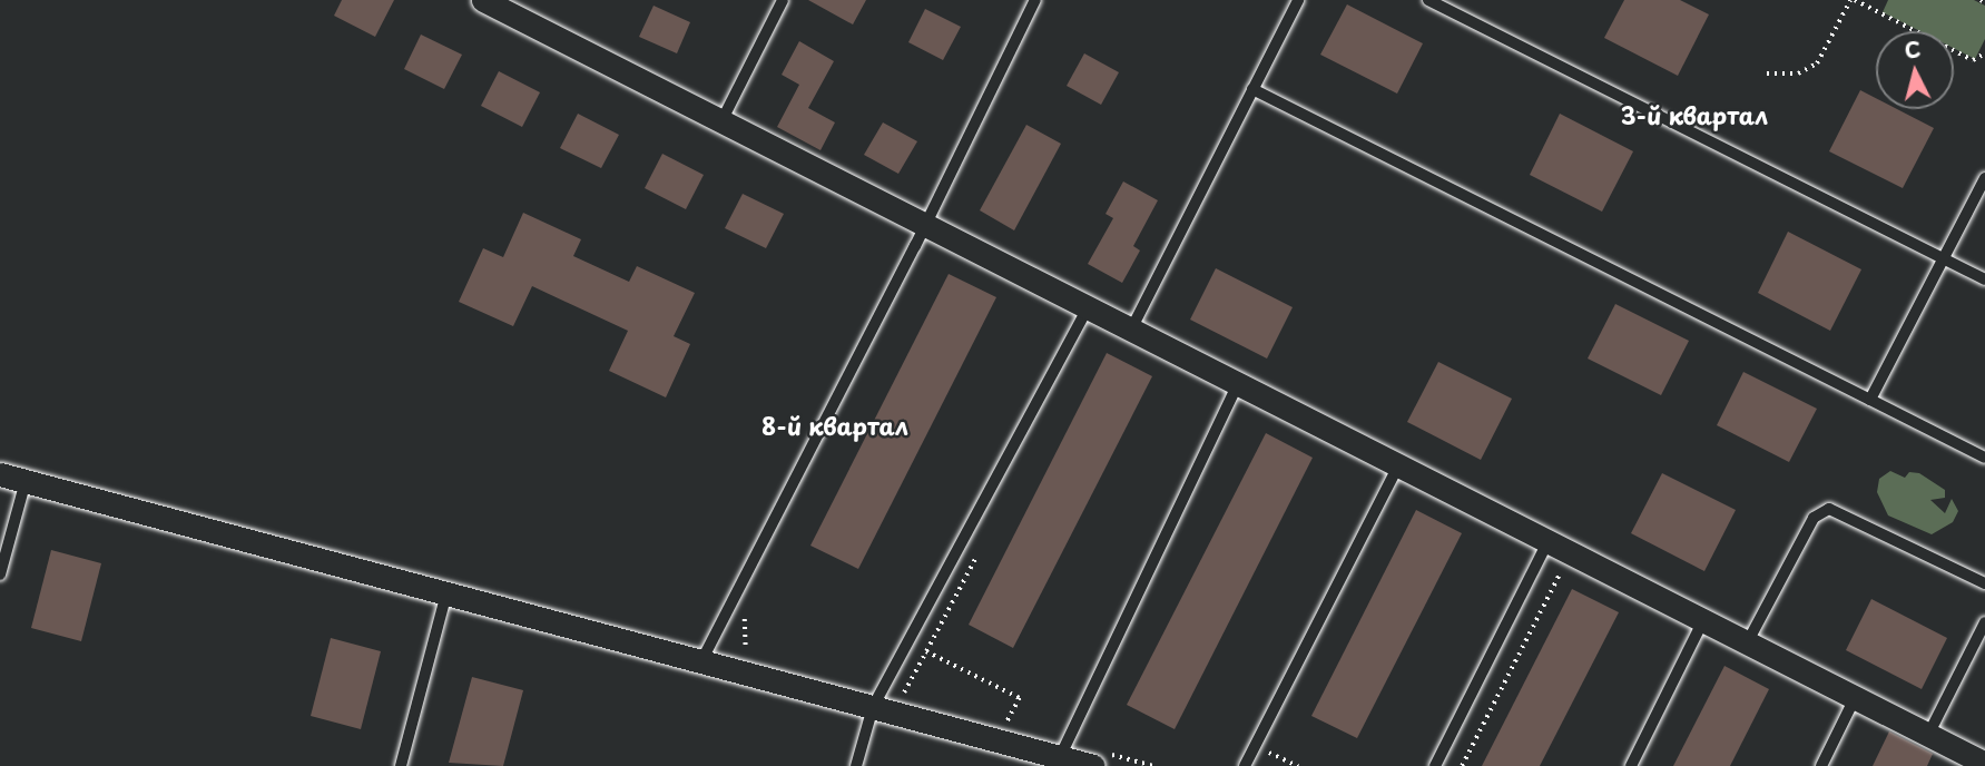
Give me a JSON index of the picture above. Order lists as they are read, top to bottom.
{
  "districts": ["3-й квартал", "8-й квартал"],
  "north": "top"
}
